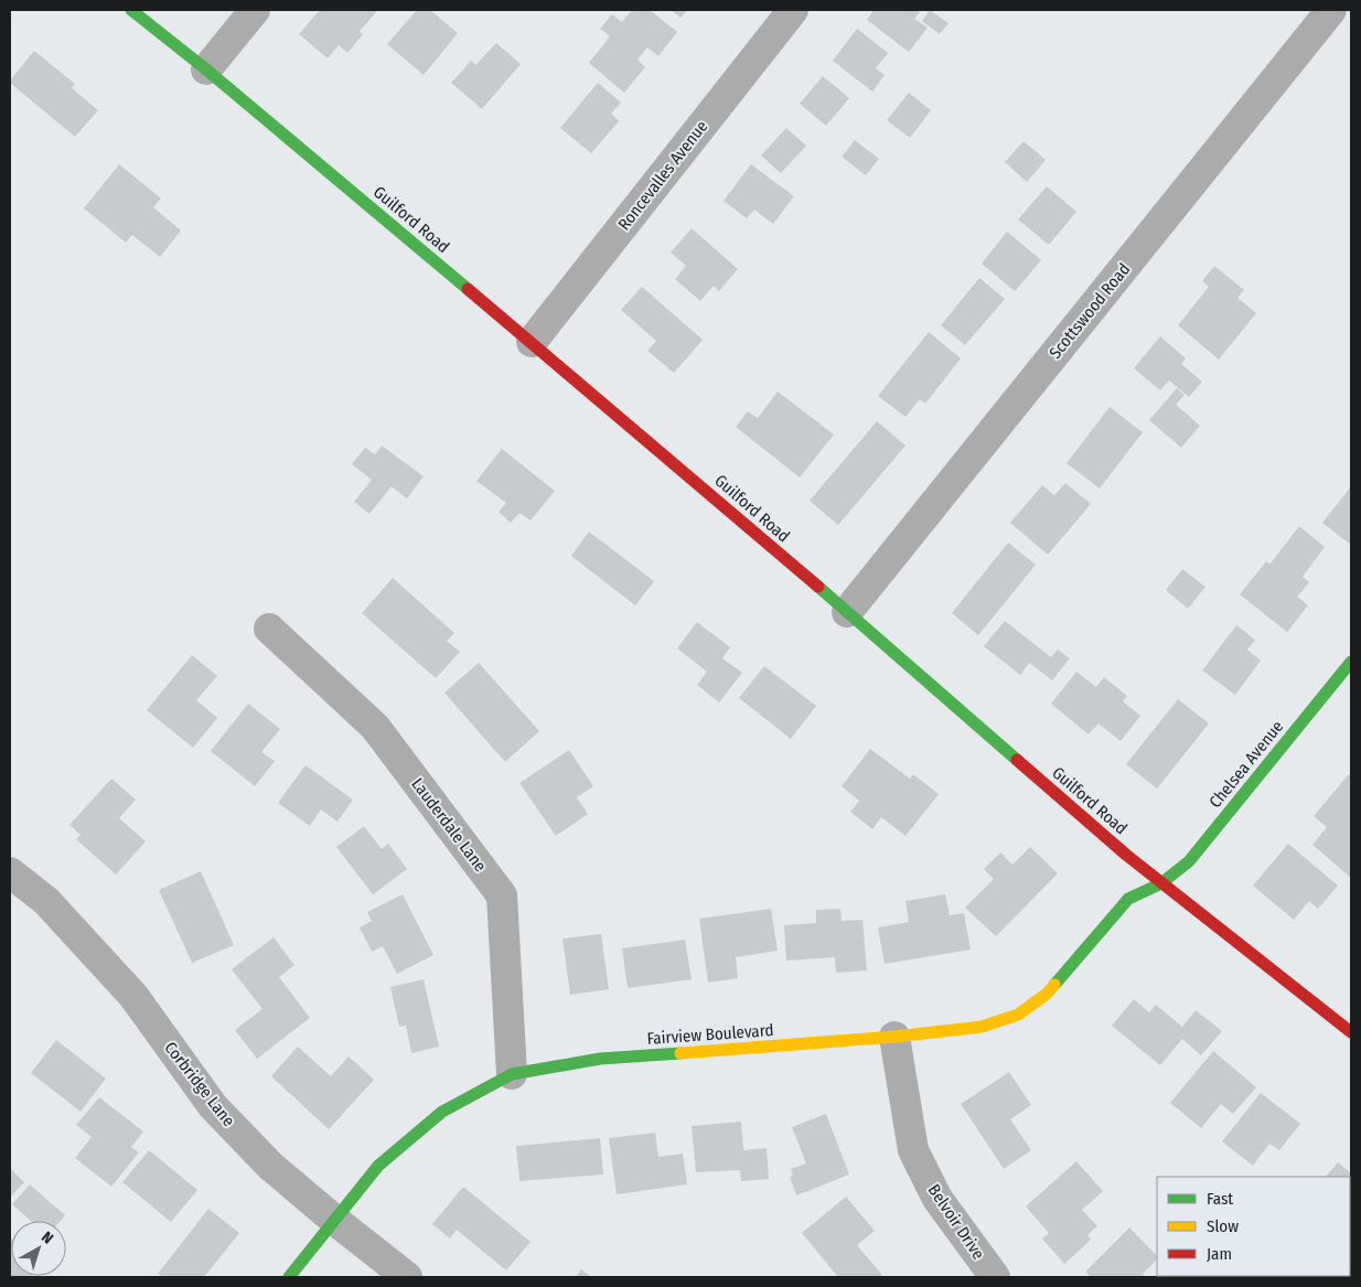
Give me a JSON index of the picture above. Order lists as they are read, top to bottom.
{
  "streets": {
    "street": [
      "Roncevalles Avenue",
      "Guilford Road",
      "Scottswood Road",
      "Chelsea Avenue",
      "Lauderdale Lane",
      "Fairview Boulevard",
      "Corbridge Lane",
      "Belvoir Drive"
    ]
  },
  "crossings": [
    ["Roncevalles Avenue", "Guilford Road"],
    ["Guilford Road", "Scottswood Road"],
    ["Guilford Road", "Chelsea Avenue"],
    ["Guilford Road", "Fairview Boulevard"],
    ["Chelsea Avenue", "Fairview Boulevard"],
    ["Lauderdale Lane", "Fairview Boulevard"],
    ["Fairview Boulevard", "Corbridge Lane"],
    ["Fairview Boulevard", "Belvoir Drive"]
  ],
  "legend": ["Fast", "Slow", "Jam"],
  "north": "top right"
}
